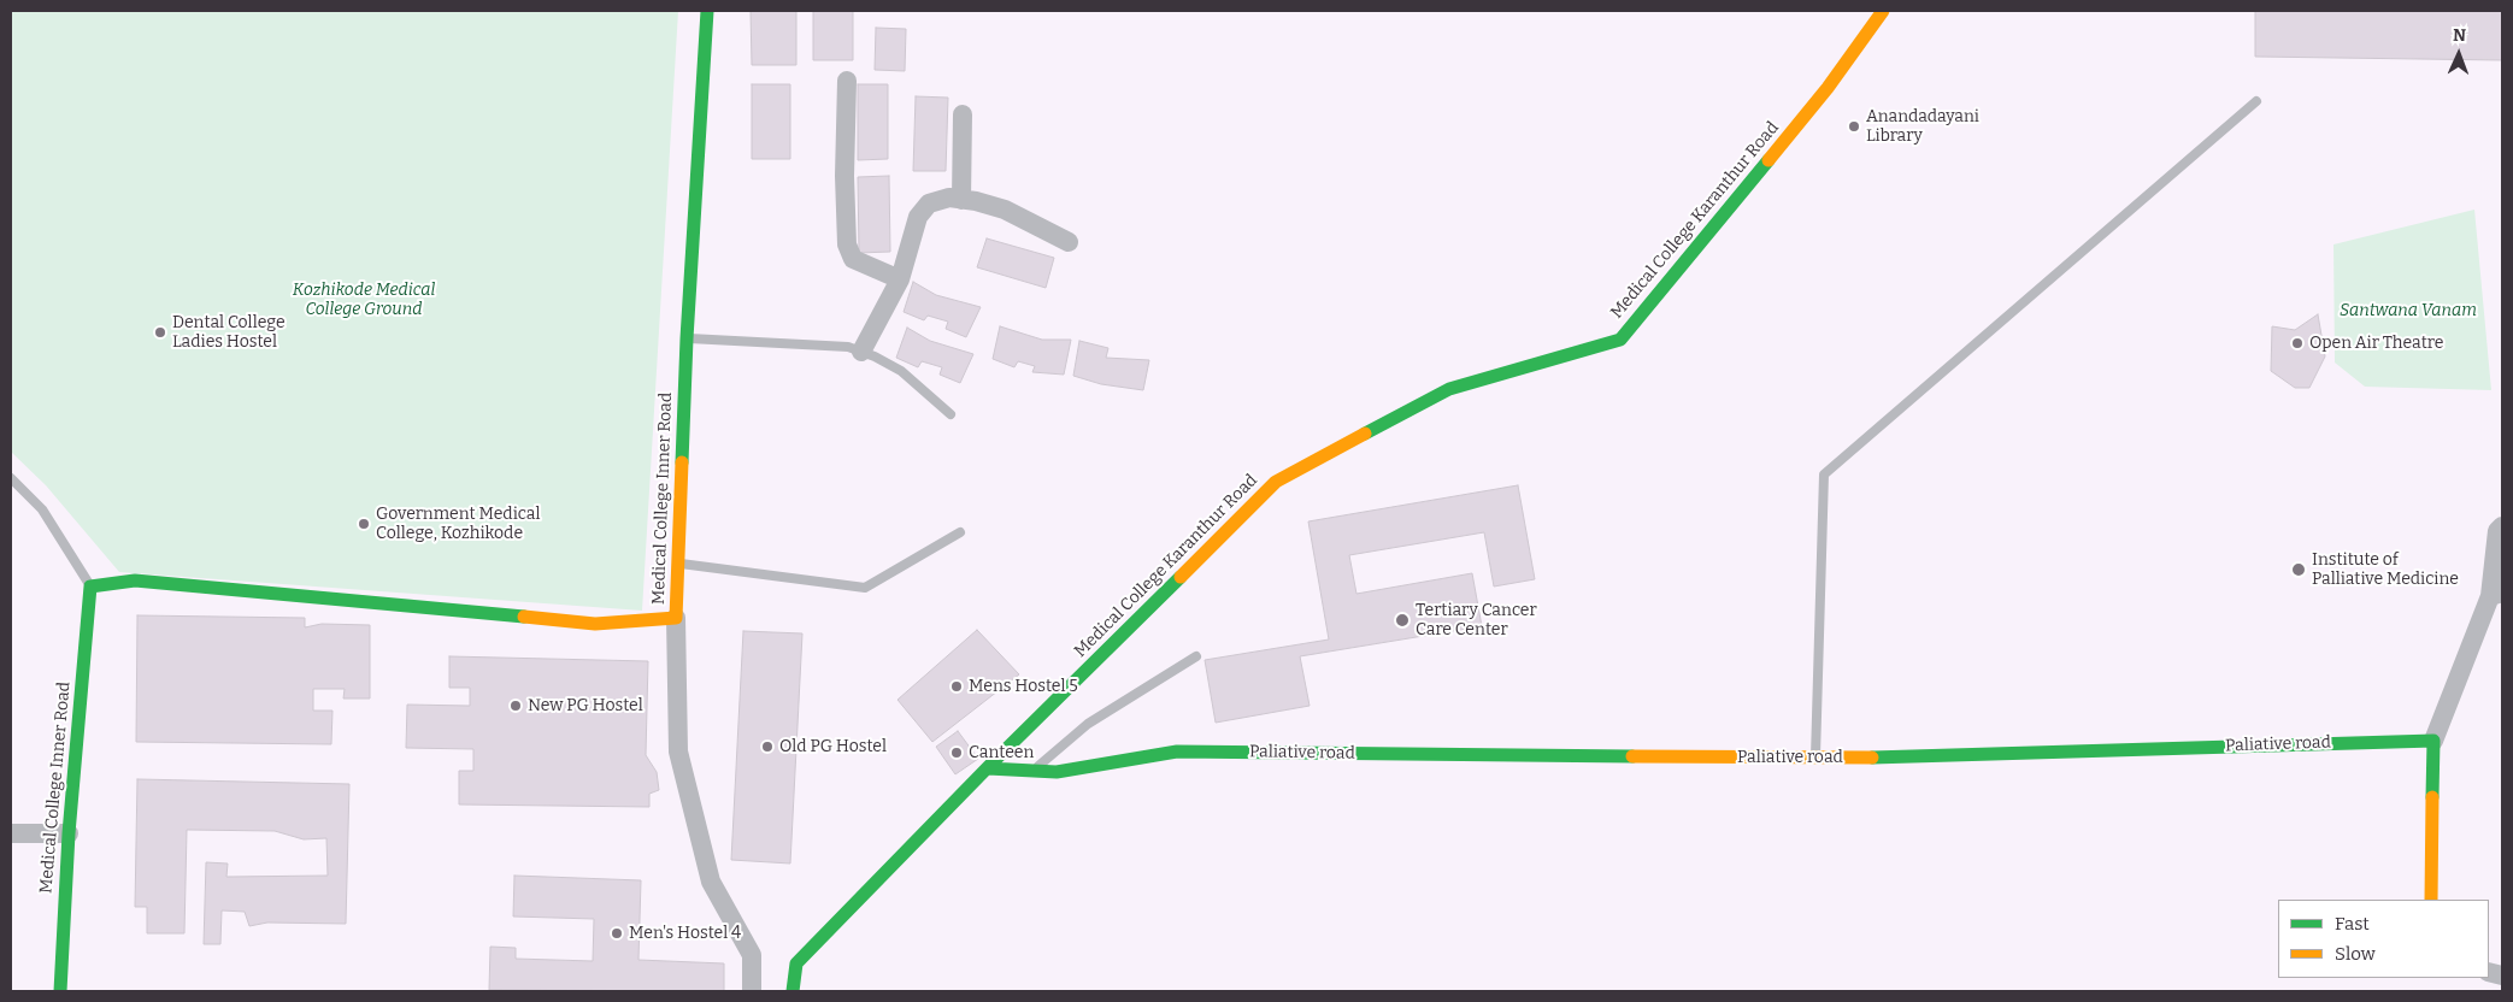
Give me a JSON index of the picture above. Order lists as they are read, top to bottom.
{
  "streets": {
    "street": ["Medical College Karanthur Road", "Medical College Inner Road", "Paliative road"]
  },
  "crossings": [
    ["Medical College Karanthur Road", "Paliative road"]
  ],
  "parks": ["Kozhikode Medical College Ground", "Santwana Vanam"],
  "places": [
    "Anandadayani Library",
    "Dental College Ladies Hostel",
    "Open Air Theatre",
    "Government Medical College, Kozhikode",
    "Institute of Palliative Medicine",
    "Tertiary Cancer Care Center",
    "Mens Hostel 5",
    "New PG Hostel",
    "Old PG Hostel",
    "Canteen",
    "Men's Hostel 4"
  ],
  "legend": ["Fast", "Slow"],
  "north": "top"
}
